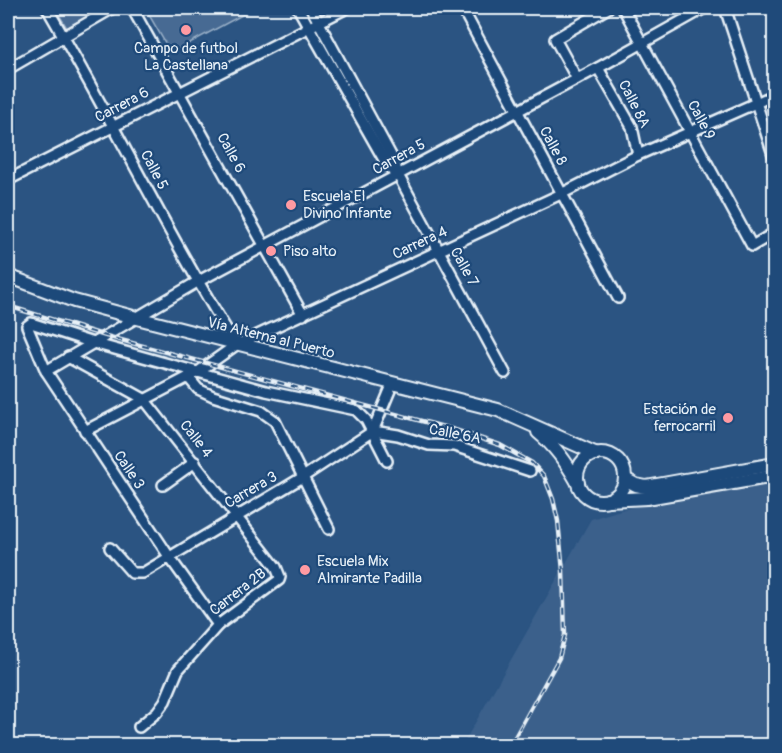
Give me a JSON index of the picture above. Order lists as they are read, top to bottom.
{
  "streets": {
    "main road": ["Vía Alterna al Puerto"],
    "street": [
      "Calle 8A",
      "Carrera 6",
      "Calle 9",
      "Calle 8",
      "Calle 6",
      "Carrera 5",
      "Calle 5",
      "Carrera 4",
      "Calle 7",
      "Calle 6A",
      "Calle 4",
      "Calle 3",
      "Carrera 3",
      "Carrera 2B"
    ]
  },
  "crossings": [
    ["Calle 8A", "Carrera 5"],
    ["Calle 8A", "Carrera 4"],
    ["Carrera 6", "Calle 6"],
    ["Carrera 6", "Calle 5"],
    ["Carrera 6", "Calle 7"],
    ["Calle 9", "Carrera 5"],
    ["Calle 9", "Carrera 4"],
    ["Calle 8", "Carrera 5"],
    ["Calle 8", "Carrera 4"],
    ["Calle 6", "Carrera 5"],
    ["Calle 6", "Carrera 4"],
    ["Carrera 5", "Calle 5"],
    ["Carrera 5", "Calle 7"],
    ["Carrera 5", "Vía Alterna al Puerto"],
    ["Carrera 5", "Calle 4"],
    ["Carrera 5", "Calle 3"],
    ["Calle 5", "Carrera 4"],
    ["Calle 5", "Vía Alterna al Puerto"],
    ["Carrera 4", "Calle 7"],
    ["Carrera 4", "Vía Alterna al Puerto"],
    ["Carrera 4", "Calle 4"],
    ["Carrera 4", "Calle 3"],
    ["Calle 6A", "Carrera 3"],
    ["Calle 4", "Carrera 3"],
    ["Calle 4", "Carrera 2B"],
    ["Calle 3", "Carrera 3"],
    ["Calle 3", "Carrera 2B"]
  ],
  "places": [
    "Campo de futbol La Castellana",
    "Escuela El Divino Infante",
    "Piso alto",
    "Estación de ferrocarril",
    "Escuela Mix Almirante Padilla"
  ]
}
